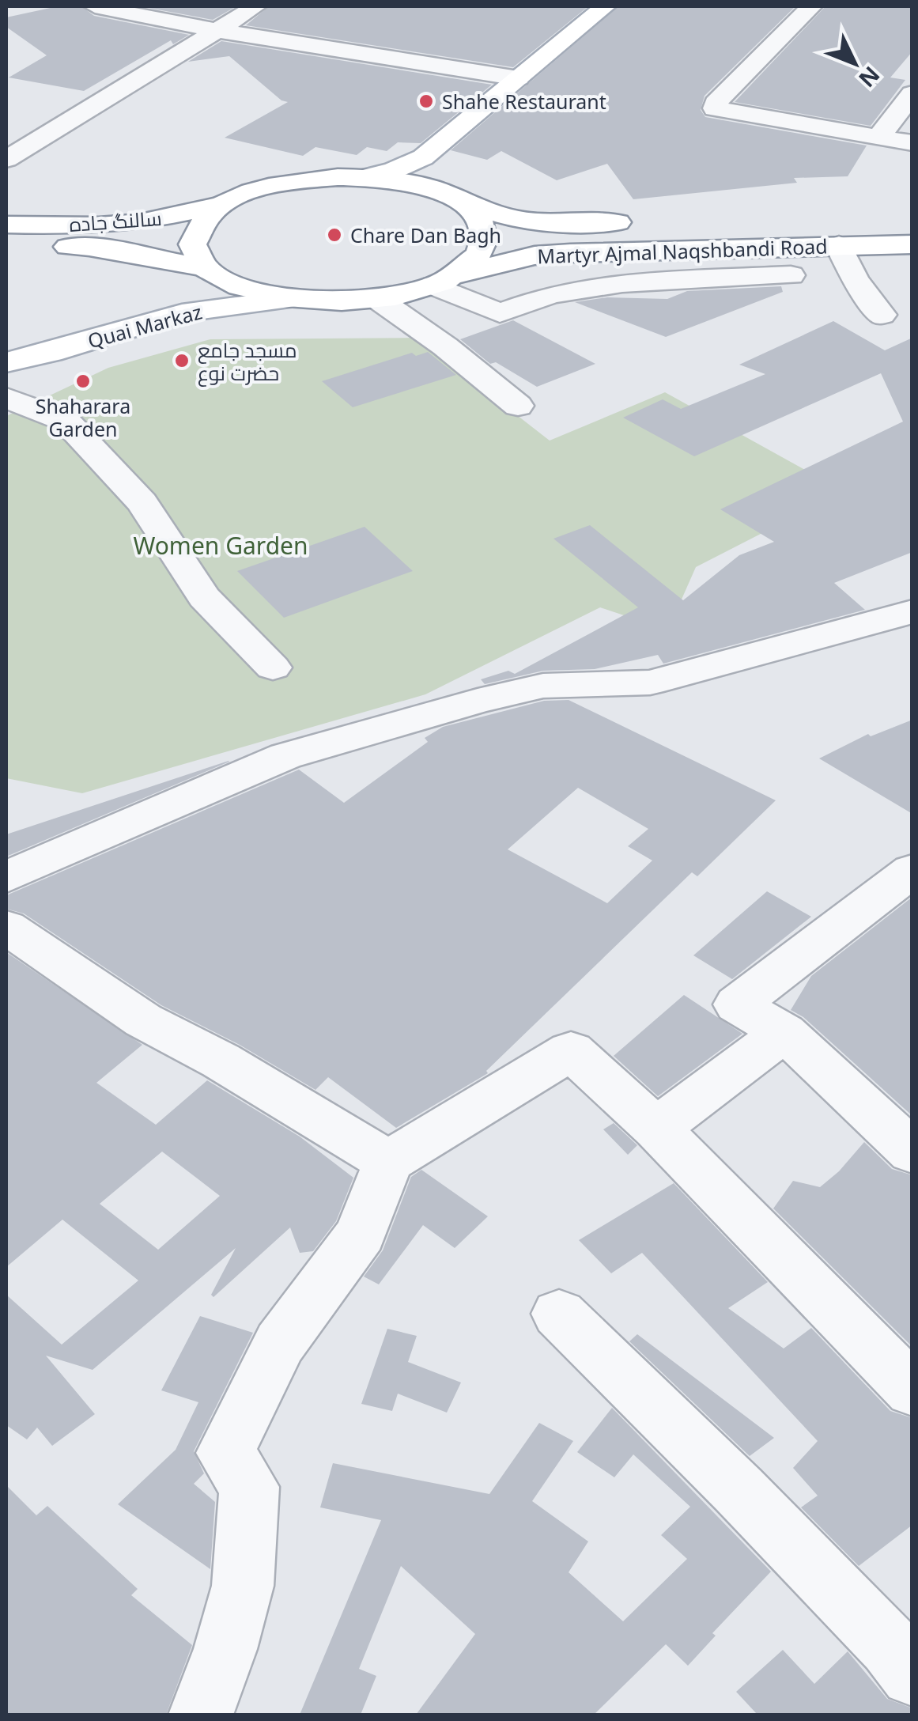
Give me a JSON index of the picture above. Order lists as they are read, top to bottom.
{
  "streets": {
    "main road": ["سالنگ جاده", "Martyr Ajmal Naqshbandi Road", "Quai Markaz"]
  },
  "crossings": [
    ["سالنگ جاده", "Martyr Ajmal Naqshbandi Road"],
    ["سالنگ جاده", "Quai Markaz"],
    ["Martyr Ajmal Naqshbandi Road", "Quai Markaz"]
  ],
  "parks": ["Women Garden"],
  "places": [
    "Shahe Restaurant",
    "Chare Dan Bagh",
    "مسجد جامع حضرت نوع",
    "Shaharara Garden"
  ],
  "north": "bottom right"
}
